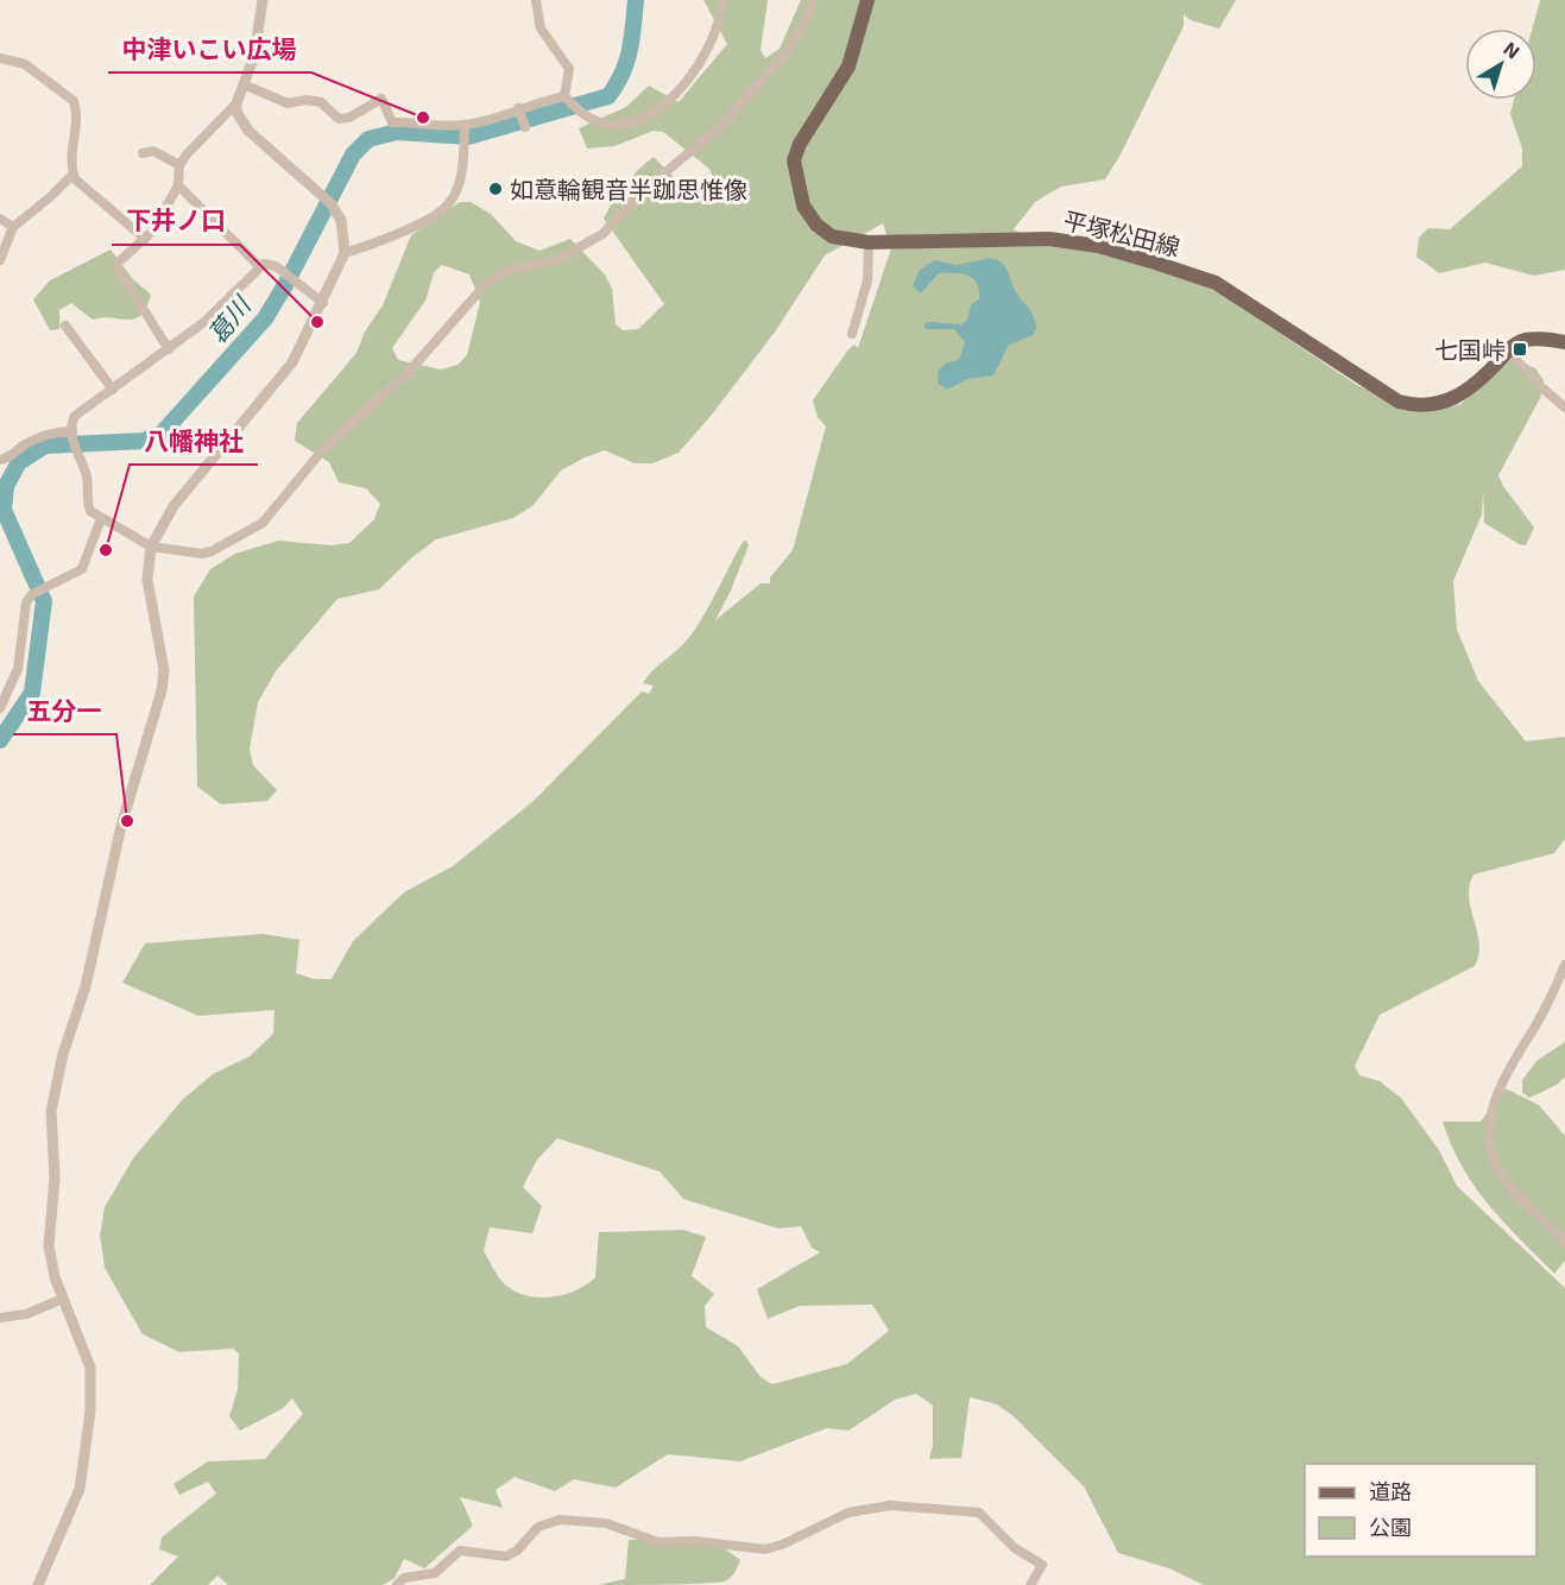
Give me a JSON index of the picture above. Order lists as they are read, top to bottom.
{
  "streets": {
    "main road": ["平塚松田線"]
  },
  "water": ["葛川"],
  "places": {
    "other": [
      "中津いこい広場",
      "如意輪観音半跏思惟像",
      "下井ノ口",
      "八幡神社",
      "五分一"
    ],
    "transit": ["七国峠"]
  },
  "legend": ["道路", "公園"],
  "north": "top right"
}
